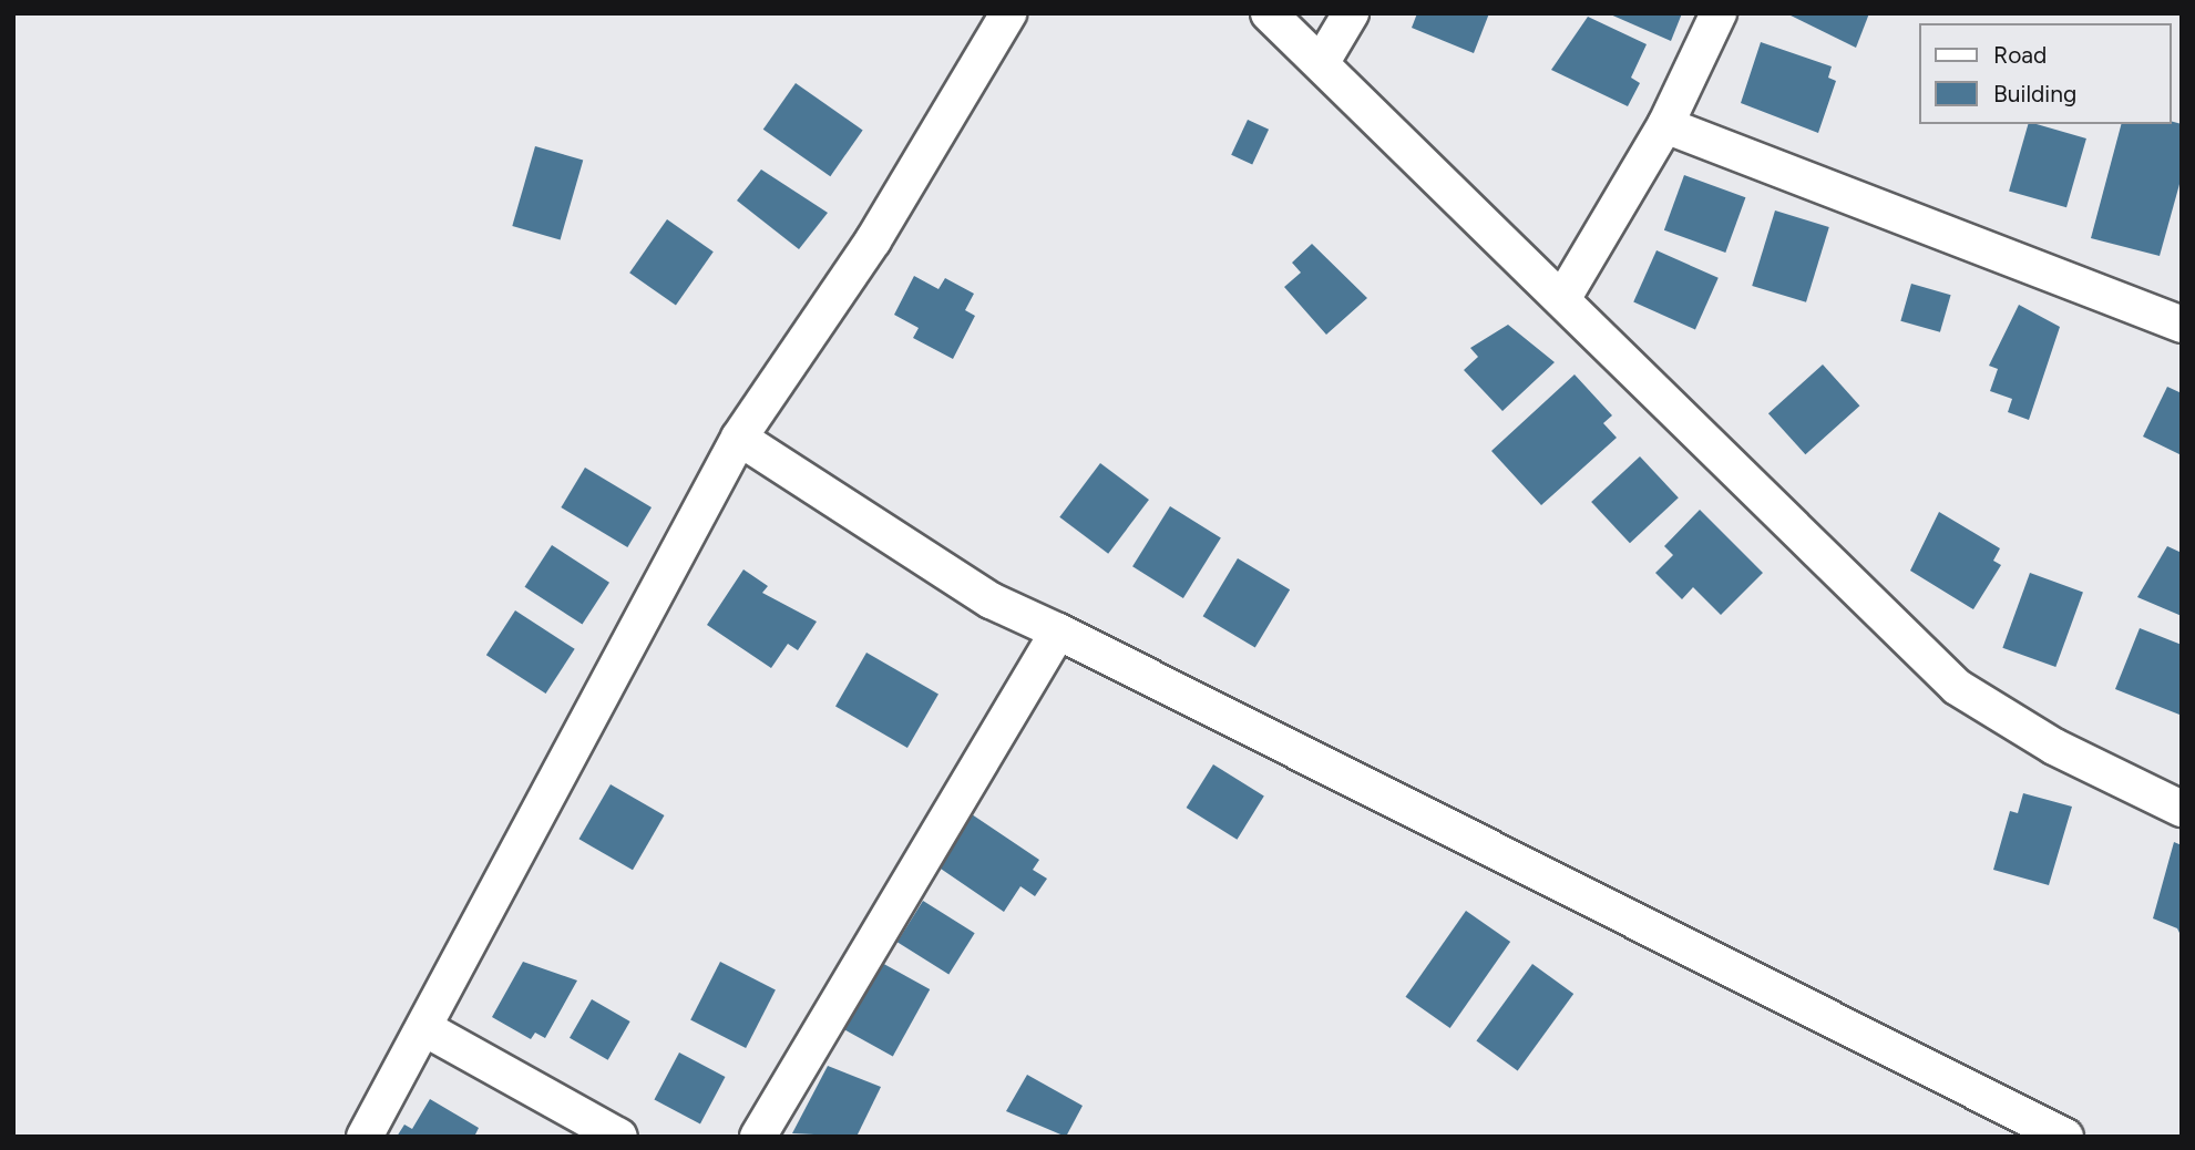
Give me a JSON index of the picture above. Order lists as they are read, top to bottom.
{
  "legend": ["Road", "Building"]
}
